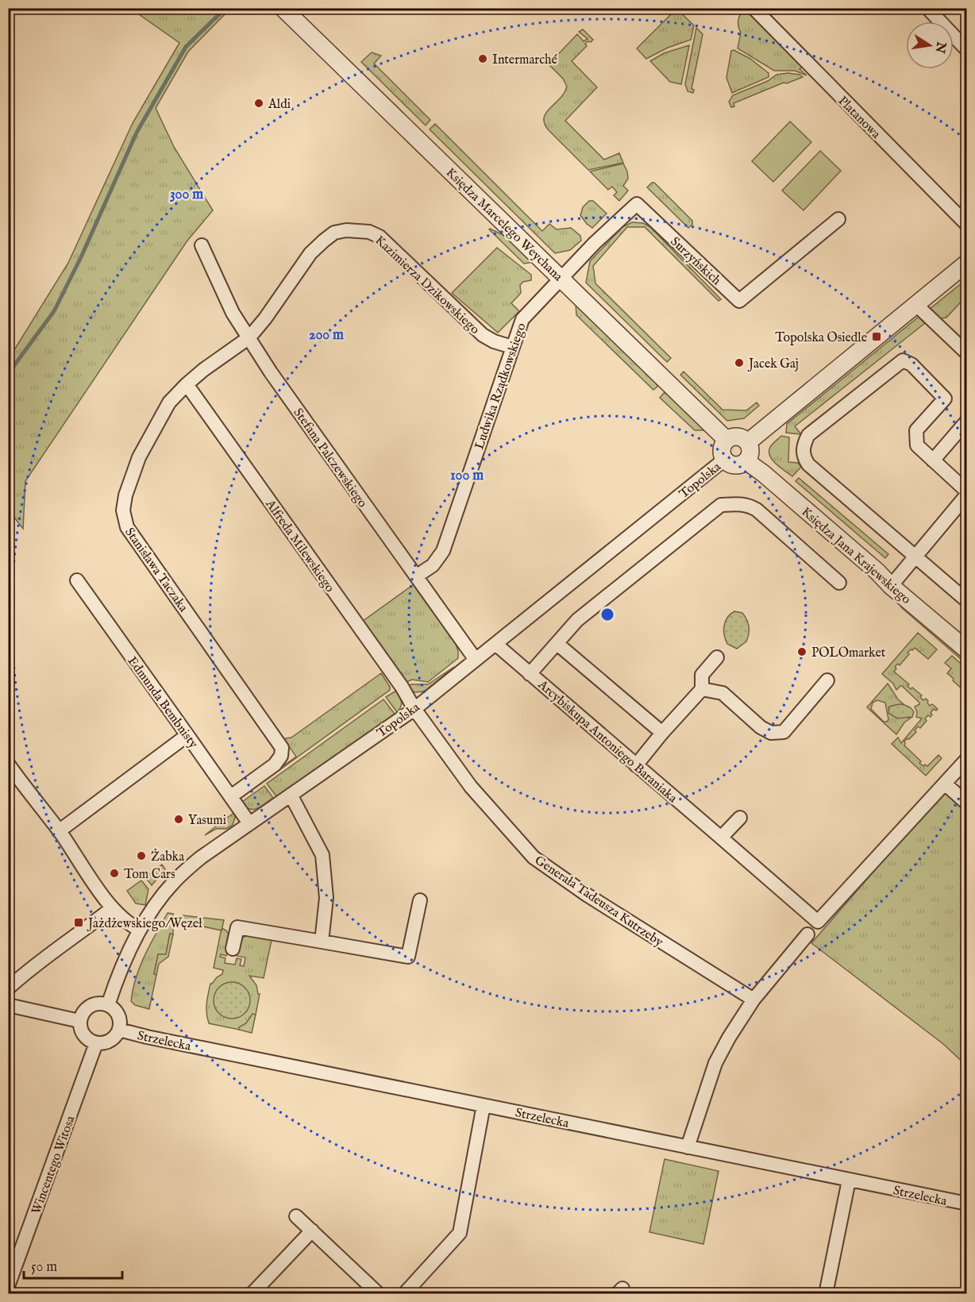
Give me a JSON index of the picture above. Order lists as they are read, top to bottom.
{
  "streets": {
    "street": [
      "Platanowa",
      "Księdza Marcelego Weychana",
      "Surzyńskich",
      "Kazimierza Dzikowskiego",
      "Ludwika Rządkowskiego",
      "Stefana Palczewskiego",
      "Topolska",
      "Alfreda Milewskiego",
      "Księdza Jana Krajewskiego",
      "Stanisława Taczaka",
      "Edmunda Bembnisty",
      "Arcybiskupa Antoniego Baraniaka",
      "Generała Tadeusza Kutrzeby",
      "Strzelecka",
      "Wincentego Witosa"
    ]
  },
  "crossings": [
    ["Księdza Marcelego Weychana", "Surzyńskich"],
    ["Księdza Marcelego Weychana", "Ludwika Rządkowskiego"],
    ["Księdza Marcelego Weychana", "Topolska"],
    ["Księdza Marcelego Weychana", "Księdza Jana Krajewskiego"],
    ["Surzyńskich", "Ludwika Rządkowskiego"],
    ["Kazimierza Dzikowskiego", "Ludwika Rządkowskiego"],
    ["Kazimierza Dzikowskiego", "Stefana Palczewskiego"],
    ["Kazimierza Dzikowskiego", "Stanisława Taczaka"],
    ["Ludwika Rządkowskiego", "Stefana Palczewskiego"],
    ["Stefana Palczewskiego", "Topolska"],
    ["Stefana Palczewskiego", "Stanisława Taczaka"],
    ["Topolska", "Alfreda Milewskiego"],
    ["Topolska", "Księdza Jana Krajewskiego"],
    ["Topolska", "Edmunda Bembnisty"],
    ["Topolska", "Arcybiskupa Antoniego Baraniaka"],
    ["Topolska", "Generała Tadeusza Kutrzeby"],
    ["Topolska", "Strzelecka"],
    ["Topolska", "Wincentego Witosa"],
    ["Alfreda Milewskiego", "Stanisława Taczaka"],
    ["Alfreda Milewskiego", "Generała Tadeusza Kutrzeby"],
    ["Stanisława Taczaka", "Edmunda Bembnisty"],
    ["Strzelecka", "Wincentego Witosa"]
  ],
  "places": {
    "other": [
      "Intermarché",
      "Aldi",
      "Jacek Gaj",
      "POLOmarket",
      "Yasumi",
      "Żabka",
      "Tom Cars"
    ],
    "transit": ["Topolska Osiedle", "Jażdżewskiego/Węzeł"]
  },
  "scale_bar": "50 m",
  "north": "right",
  "rings": ["300 m", "200 m", "100 m"]
}
